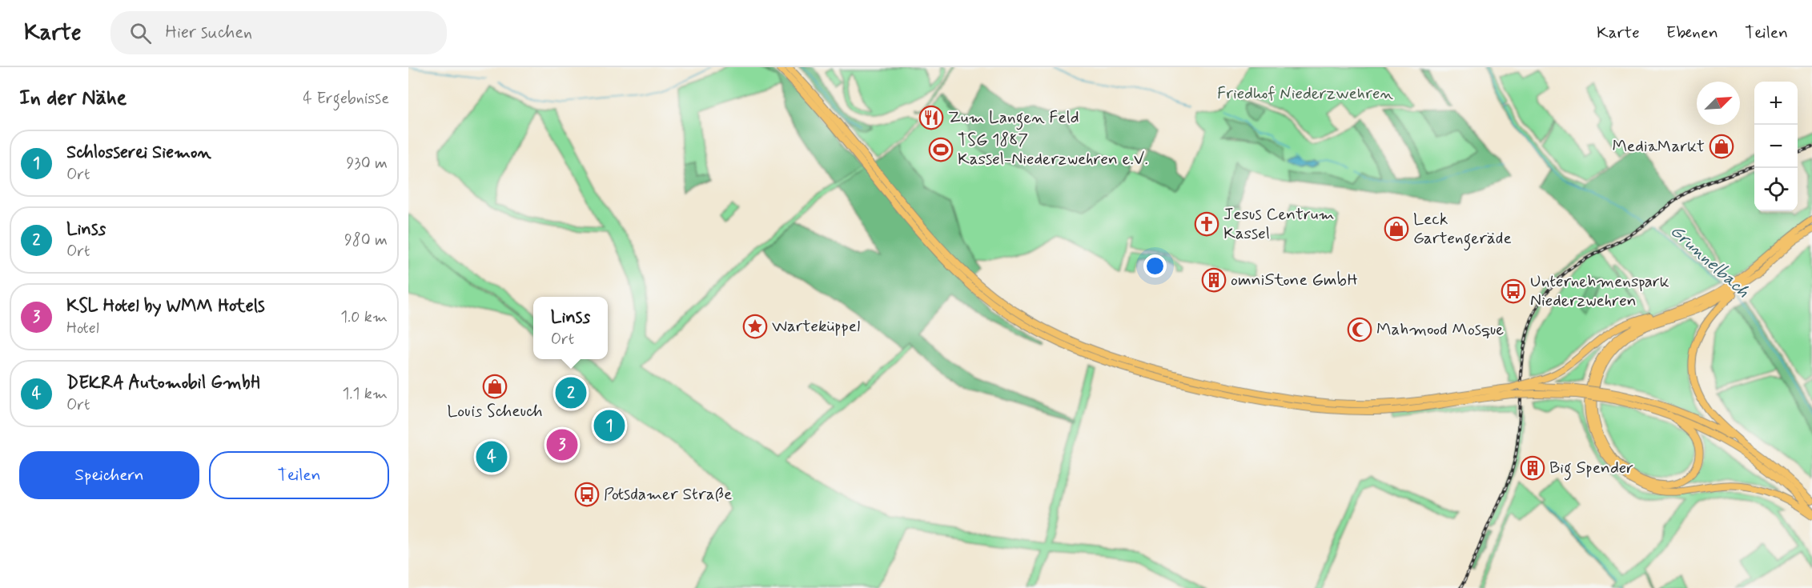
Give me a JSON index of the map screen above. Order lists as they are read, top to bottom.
{
  "water": ["Grunnelbach"],
  "parks": ["Friedhof Niederzwehren"],
  "places": {
    "restaurant": ["Zum Langen Feld"],
    "shop": ["MediaMarkt", "Leck Gartengeräde", "Louis Scheuch"],
    "sports": ["TSG 1887 Kassel-Niederzwehren e.V."],
    "church": ["Jesus Centrum Kassel"],
    "building": ["omniStone GmbH", "Big Spender"],
    "bus stop": ["Unternehmenspark Niederzwehren", "Potsdamer Straße"],
    "place": ["Warteküppel"],
    "mosque": ["Mahmood Mosque"]
  },
  "north": "top right",
  "page": {
    "header": "Karte",
    "search": "Hier suchen",
    "nav": ["Karte", "Ebenen", "Teilen"],
    "heading": ["In der Nähe", "4 Ergebnisse"],
    "map_buttons": ["+", "−"],
    "list": [
      {
        "mark": "1",
        "name": "Schlosserei Siemon",
        "note": "Ort",
        "value": "930 m"
      },
      {
        "mark": "2",
        "name": "Linss",
        "note": "Ort",
        "value": "980 m"
      },
      {
        "mark": "3",
        "name": "KSL Hotel by WMM Hotels",
        "note": "Hotel",
        "value": "1.0 km"
      },
      {
        "mark": "4",
        "name": "DEKRA Automobil GmbH",
        "note": "Ort",
        "value": "1.1 km"
      }
    ],
    "popup": ["Linss", "Ort"],
    "pins": [
      "2",
      "1",
      "3",
      "4"
    ],
    "buttons": ["Speichern", "Teilen"]
  }
}
